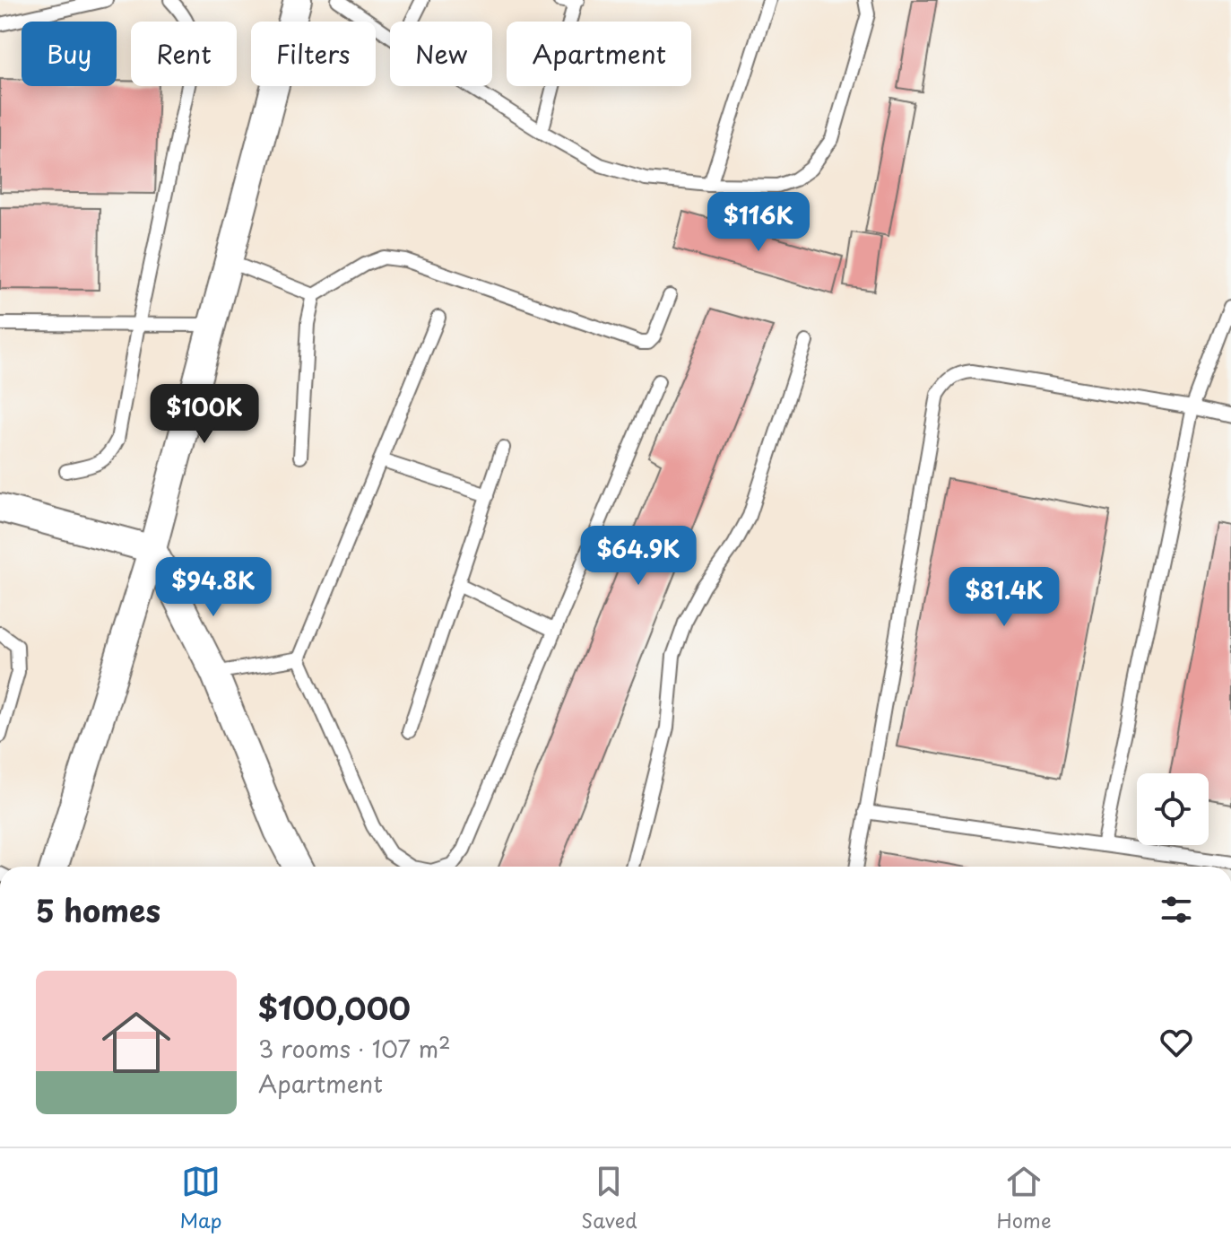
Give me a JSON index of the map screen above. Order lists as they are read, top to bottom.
{
  "page": {
    "chip": [
      "Buy",
      "Rent",
      "Filters",
      "New",
      "Apartment"
    ],
    "price": [
      "$116K",
      "$100K",
      "$64.9K",
      "$94.8K",
      "$81.4K"
    ],
    "heading": "5 homes",
    "list": [
      {
        "name": "$100,000",
        "note": "3 rooms · 107 m² · Apartment"
      }
    ],
    "tabs": ["Map", "Saved", "Home"]
  }
}
